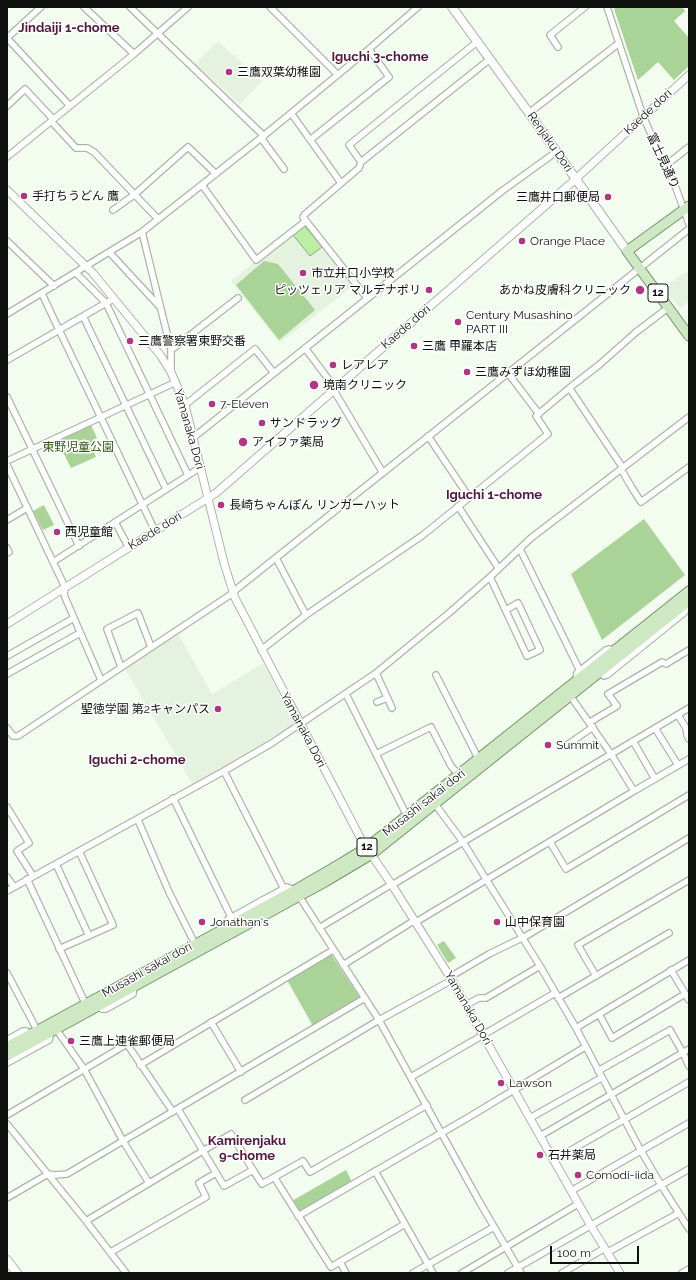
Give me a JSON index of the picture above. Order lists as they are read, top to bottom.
{
  "streets": {
    "main road": ["Renjaku Dori", "12", "Musashi sakai dori"],
    "street": ["Kaede dori", "富士見通り", "Yamanaka Dori"]
  },
  "crossings": [
    ["Kaede dori", "Renjaku Dori"],
    ["Kaede dori", "富士見通り"],
    ["Kaede dori", "Yamanaka Dori"],
    ["Yamanaka Dori", "Musashi sakai dori"]
  ],
  "districts": [
    "Jindaiji 1-chome",
    "Iguchi 3-chome",
    "Iguchi 1-chome",
    "Iguchi 2-chome",
    "Kamirenjaku 9-chome"
  ],
  "parks": ["東野児童公園"],
  "places": [
    "三鷹双葉幼稚園",
    "手打ちうどん 鷹",
    "三鷹井口郵便局",
    "Orange Place",
    "市立井口小学校",
    "ピッツェリア マルデナポリ",
    "あかね皮膚科クリニック",
    "Century Musashino PART III",
    "三鷹警察署東野交番",
    "三鷹 甲羅本店",
    "レアレア",
    "三鷹みずほ幼稚園",
    "境南クリニック",
    "7-Eleven",
    "サンドラッグ",
    "アイファ薬局",
    "長崎ちゃんぽん リンガーハット",
    "西児童館",
    "聖徳学園 第2キャンパス",
    "Summit",
    "Jonathan's",
    "山中保育園",
    "三鷹上連雀郵便局",
    "Lawson",
    "石井薬局",
    "Comodi-iida"
  ],
  "scale_bar": "100 m"
}
